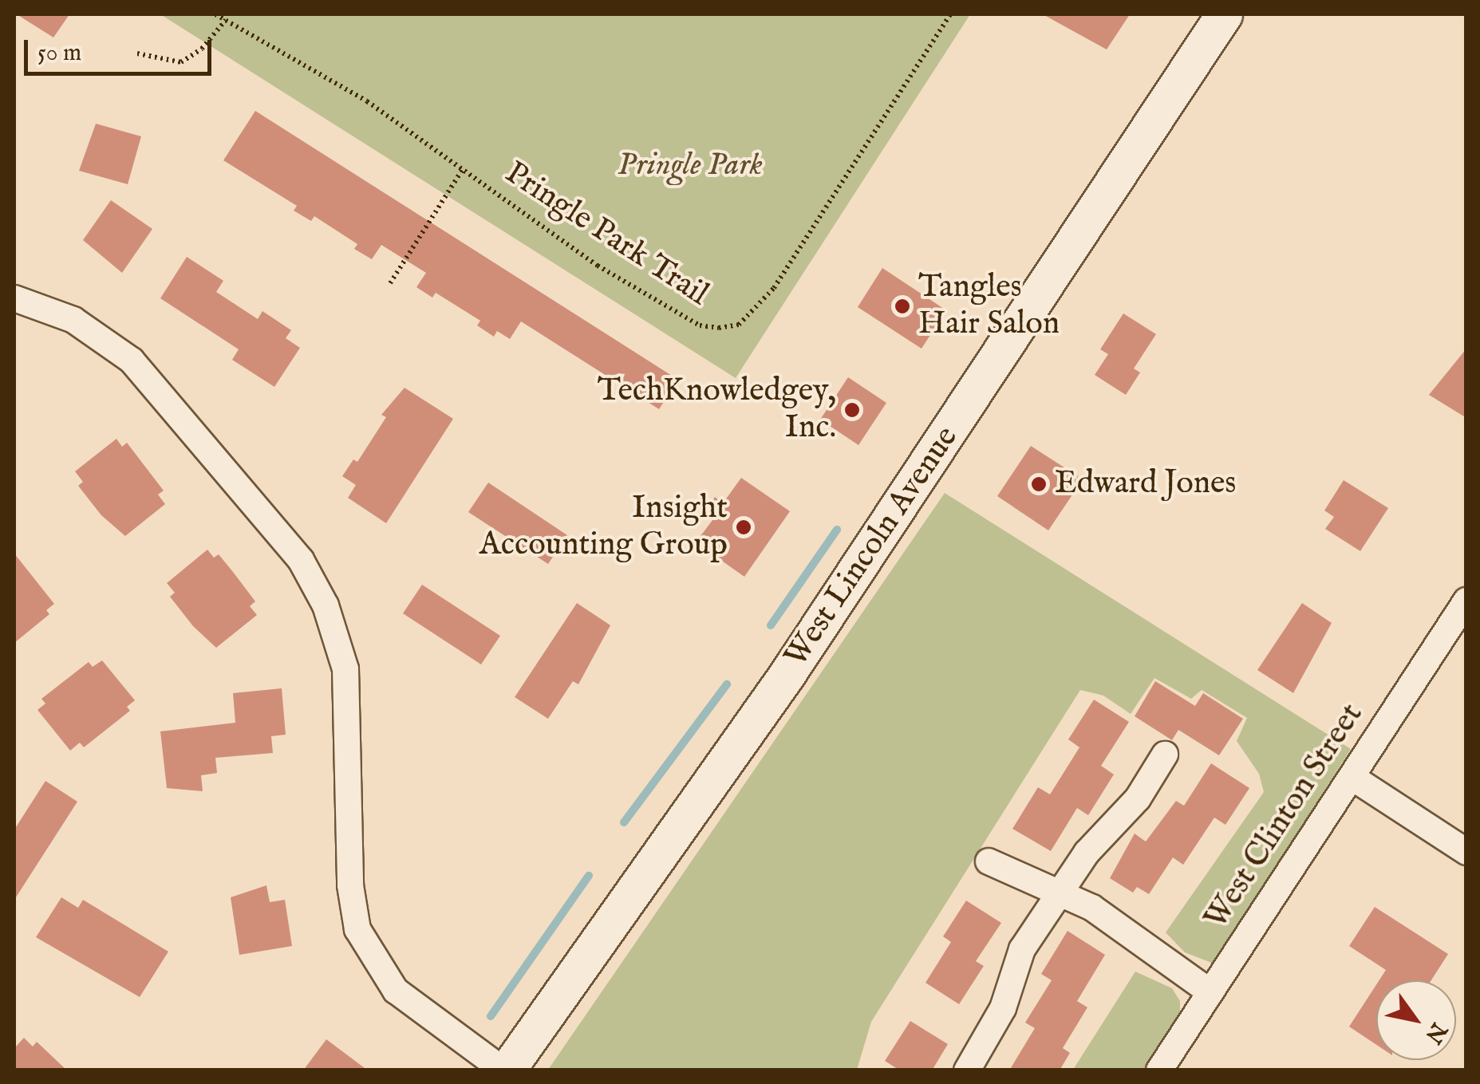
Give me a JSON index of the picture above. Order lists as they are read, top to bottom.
{
  "streets": {
    "street": ["West Lincoln Avenue", "West Clinton Street"],
    "path": ["Pringle Park Trail"]
  },
  "parks": ["Pringle Park"],
  "places": [
    "Tangles Hair Salon",
    "TechKnowledgey, Inc.",
    "Edward Jones",
    "Insight Accounting Group"
  ],
  "scale_bar": "50 m",
  "north": "bottom right"
}
